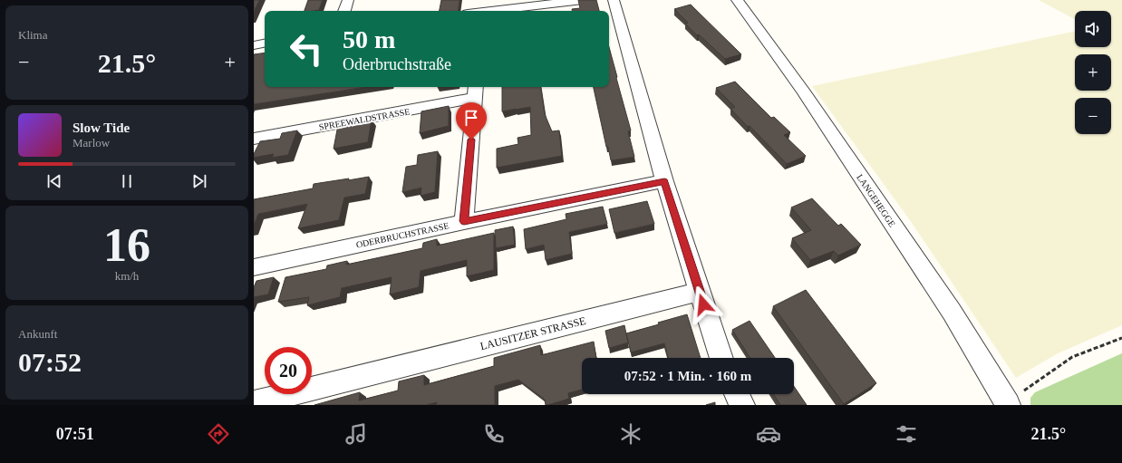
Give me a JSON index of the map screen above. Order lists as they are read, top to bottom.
{
  "streets": {
    "street": [
      "SPREEWALDSTRASSE",
      "LANGEHEGGE",
      "ODERBRUCHSTRASSE",
      "LAUSITZER STRASSE"
    ]
  },
  "page": {
    "tile": [
      "Klima",
      ["16", "km/h"],
      ["Ankunft", "07:52"]
    ],
    "map_buttons": ["+", "−"],
    "turn": ["50 m", "Oderbruchstraße"],
    "heat": ["−", "21.5°", "+"],
    "song": ["Slow Tide", "Marlow"],
    "limit": "20",
    "trip": "07:52 · 1 Min. · 160 m",
    "tabs": ["07:51", "21.5°"]
  }
}
